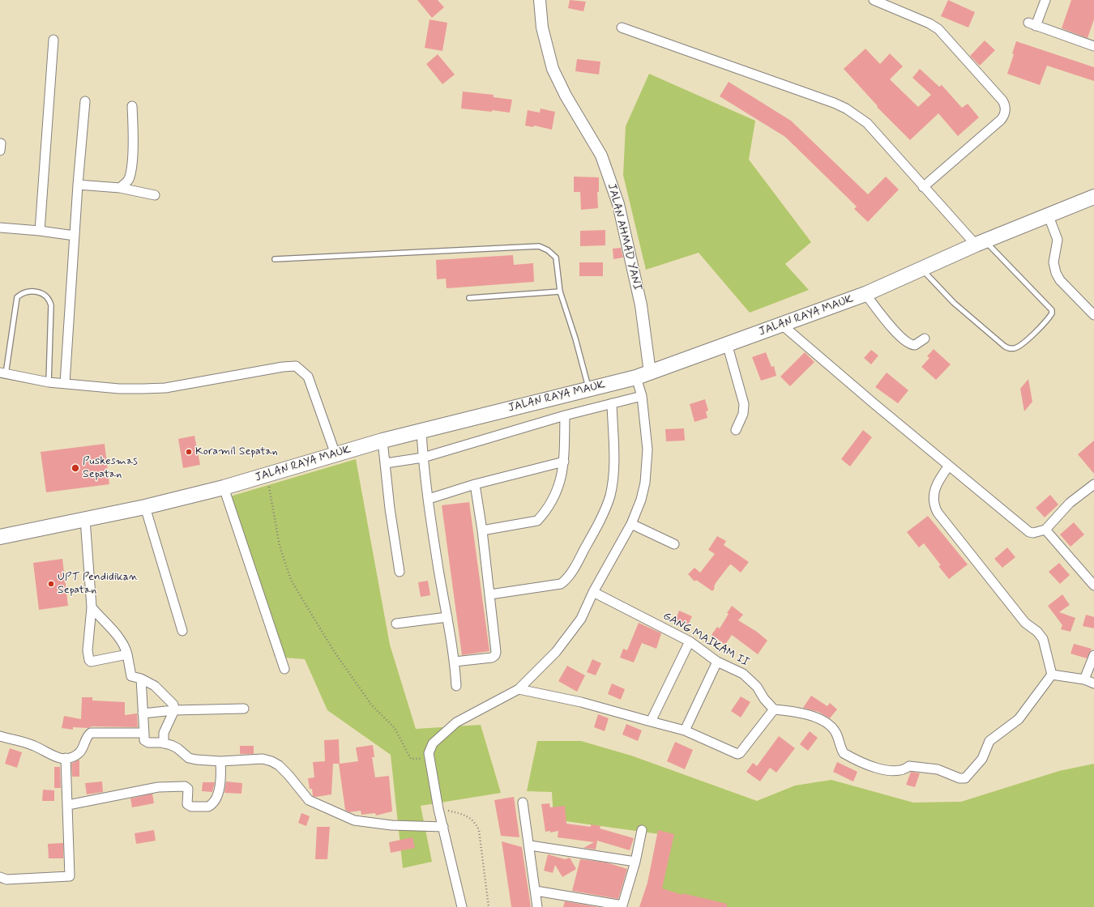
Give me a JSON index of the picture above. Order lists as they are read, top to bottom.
{
  "streets": {
    "main road": ["JALAN RAYA MAUK"],
    "street": ["JALAN AHMAD YANI", "GANG MAIKAM II"]
  },
  "crossings": [
    ["JALAN AHMAD YANI", "JALAN RAYA MAUK"]
  ],
  "places": ["Koramil Sepatan", "Puskesmas Sepatan", "UPT Pendidikan Sepatan"]
}
